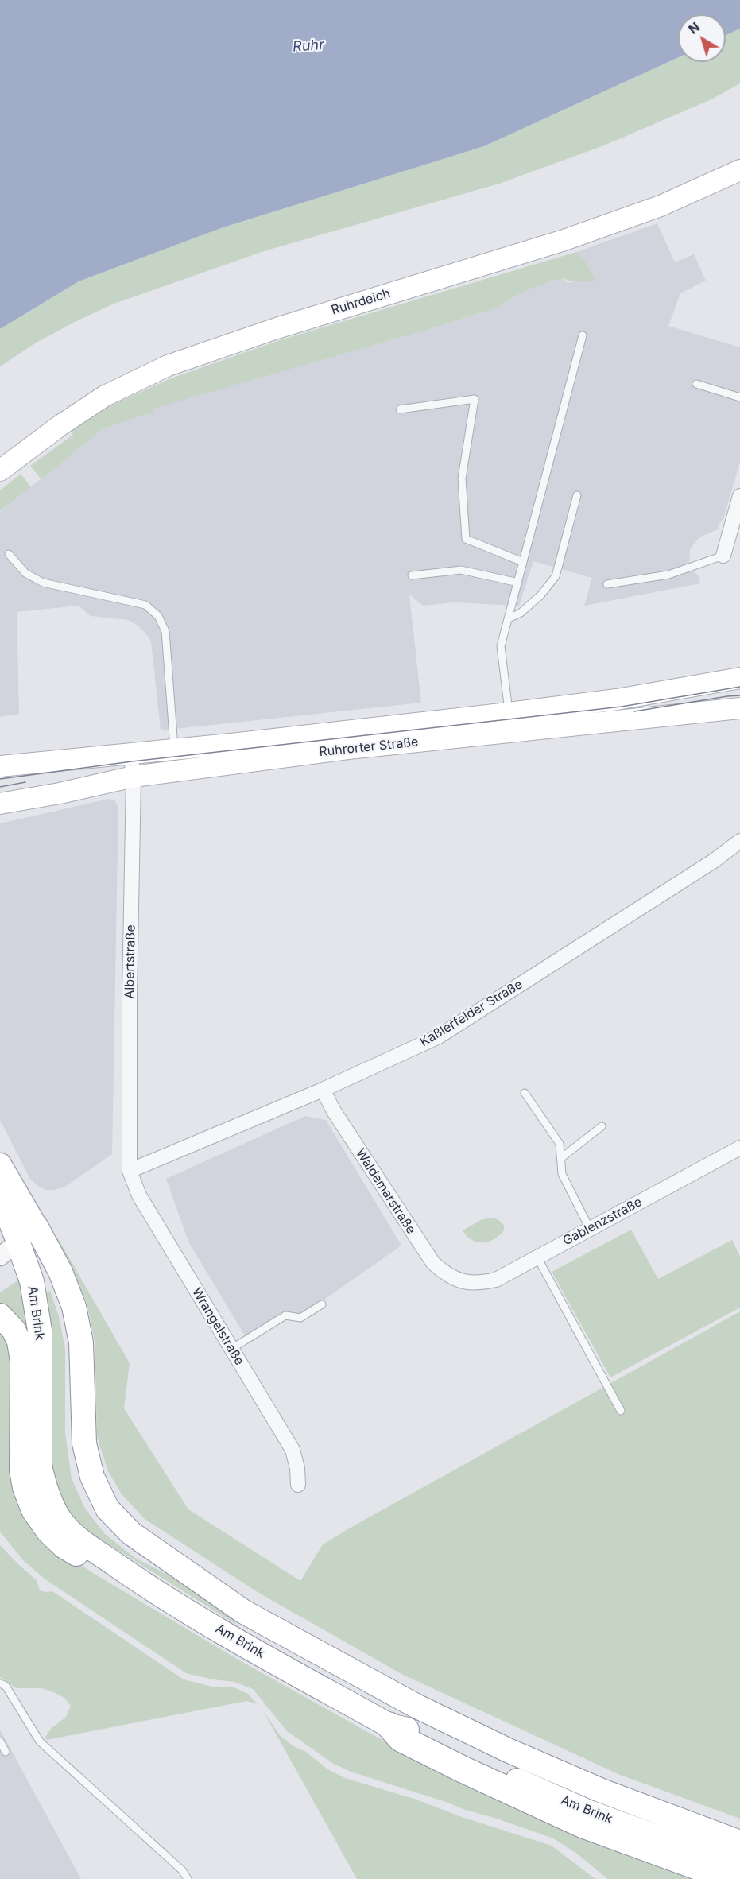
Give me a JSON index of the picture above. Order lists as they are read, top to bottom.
{
  "streets": {
    "highway": ["Am Brink"],
    "main road": ["Ruhrdeich", "Ruhrorter Straße"],
    "street": [
      "Albertstraße",
      "Kaßlerfelder Straße",
      "Waldemarstraße",
      "Gablenzstraße",
      "Wrangelstraße"
    ]
  },
  "crossings": [
    ["Ruhrorter Straße", "Albertstraße"],
    ["Albertstraße", "Kaßlerfelder Straße"],
    ["Albertstraße", "Wrangelstraße"],
    ["Kaßlerfelder Straße", "Waldemarstraße"],
    ["Kaßlerfelder Straße", "Wrangelstraße"],
    ["Waldemarstraße", "Gablenzstraße"]
  ],
  "water": ["Ruhr"],
  "north": "top left"
}
